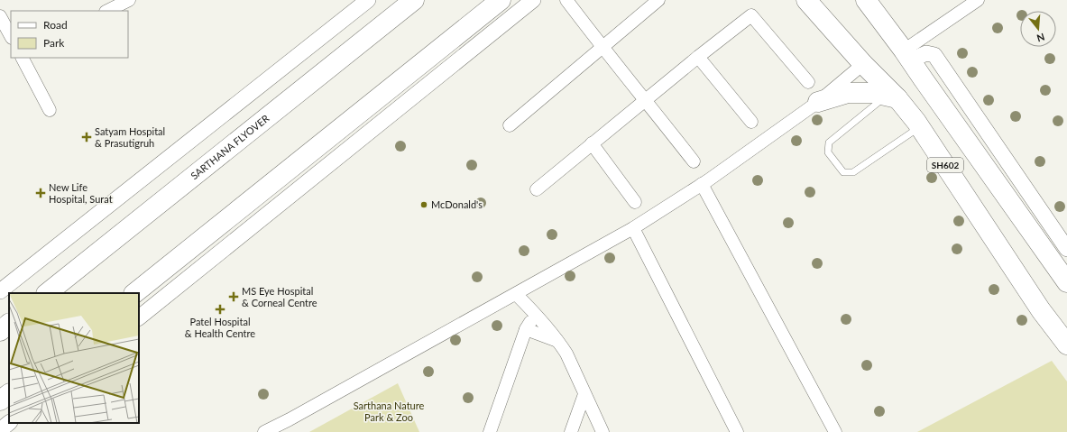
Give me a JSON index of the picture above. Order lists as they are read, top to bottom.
{
  "streets": {
    "main road": ["SARTHANA FLYOVER", "SH602"]
  },
  "parks": ["Sarthana Nature Park & Zoo"],
  "places": {
    "health": [
      "Satyam Hospital & Prasutigruh",
      "New Life Hospital, Surat",
      "MS Eye Hospital & Corneal Centre",
      "Patel Hospital & Health Centre"
    ],
    "other": ["McDonald's"]
  },
  "legend": ["Road", "Park"],
  "north": "bottom"
}
